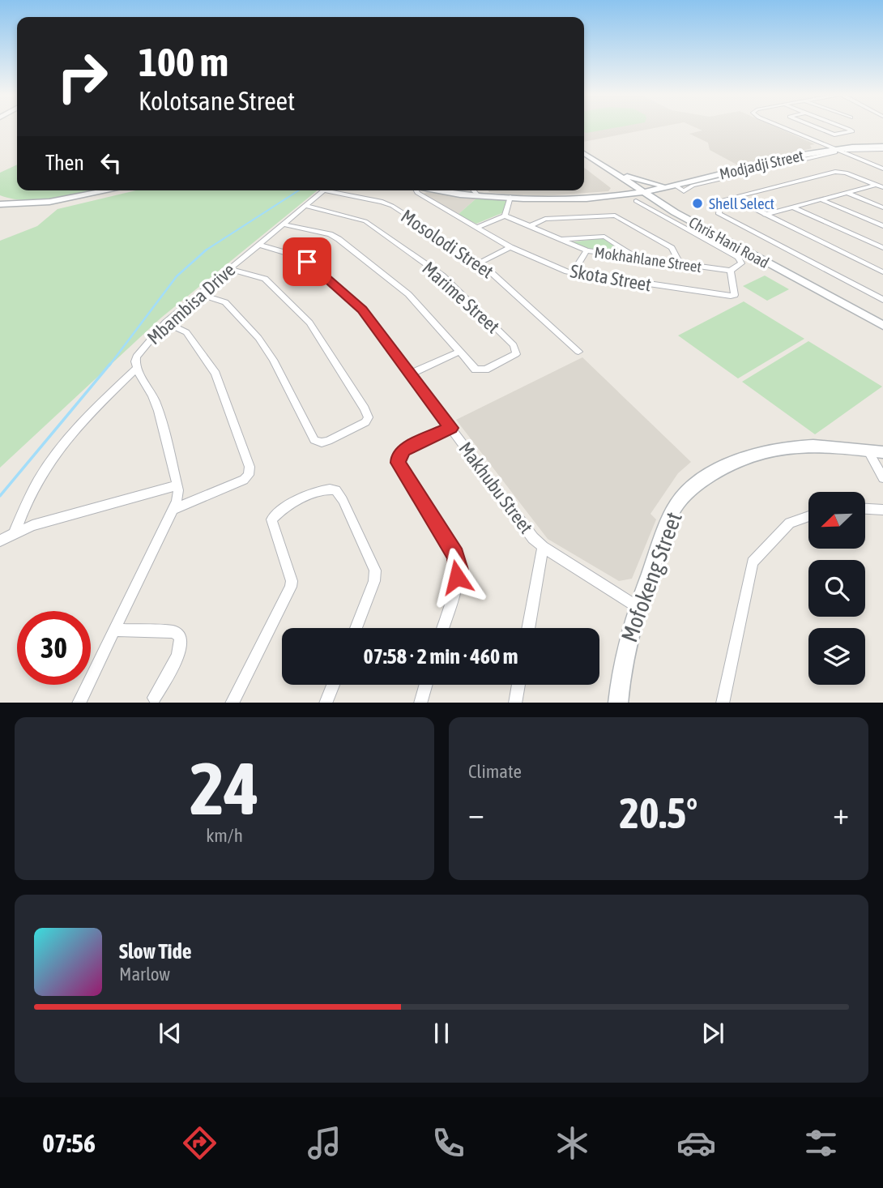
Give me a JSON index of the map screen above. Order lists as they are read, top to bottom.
{
  "streets": {
    "street": [
      "Modjadji Street",
      "Chris Hani Road",
      "Mosolodi Street",
      "Mokhahlane Street",
      "Skota Street",
      "Marime Street",
      "Mbambisa Drive",
      "Makhubu Street",
      "Mofokeng Street"
    ]
  },
  "crossings": [
    ["Modjadji Street", "Chris Hani Road"],
    ["Mokhahlane Street", "Skota Street"],
    ["Marime Street", "Mbambisa Drive"],
    ["Mbambisa Drive", "Makhubu Street"],
    ["Makhubu Street", "Mofokeng Street"]
  ],
  "places": ["Shell Select"],
  "north": "bottom left",
  "page": {
    "turn": ["100 m", "Kolotsane Street"],
    "then": "Then",
    "limit": "30",
    "trip": "07:58 · 2 min · 460 m",
    "tile": [
      ["24", "km/h"],
      "Climate"
    ],
    "heat": ["−", "20.5°", "+"],
    "song": ["Slow Tide", "Marlow"],
    "tabs": "07:56"
  }
}
